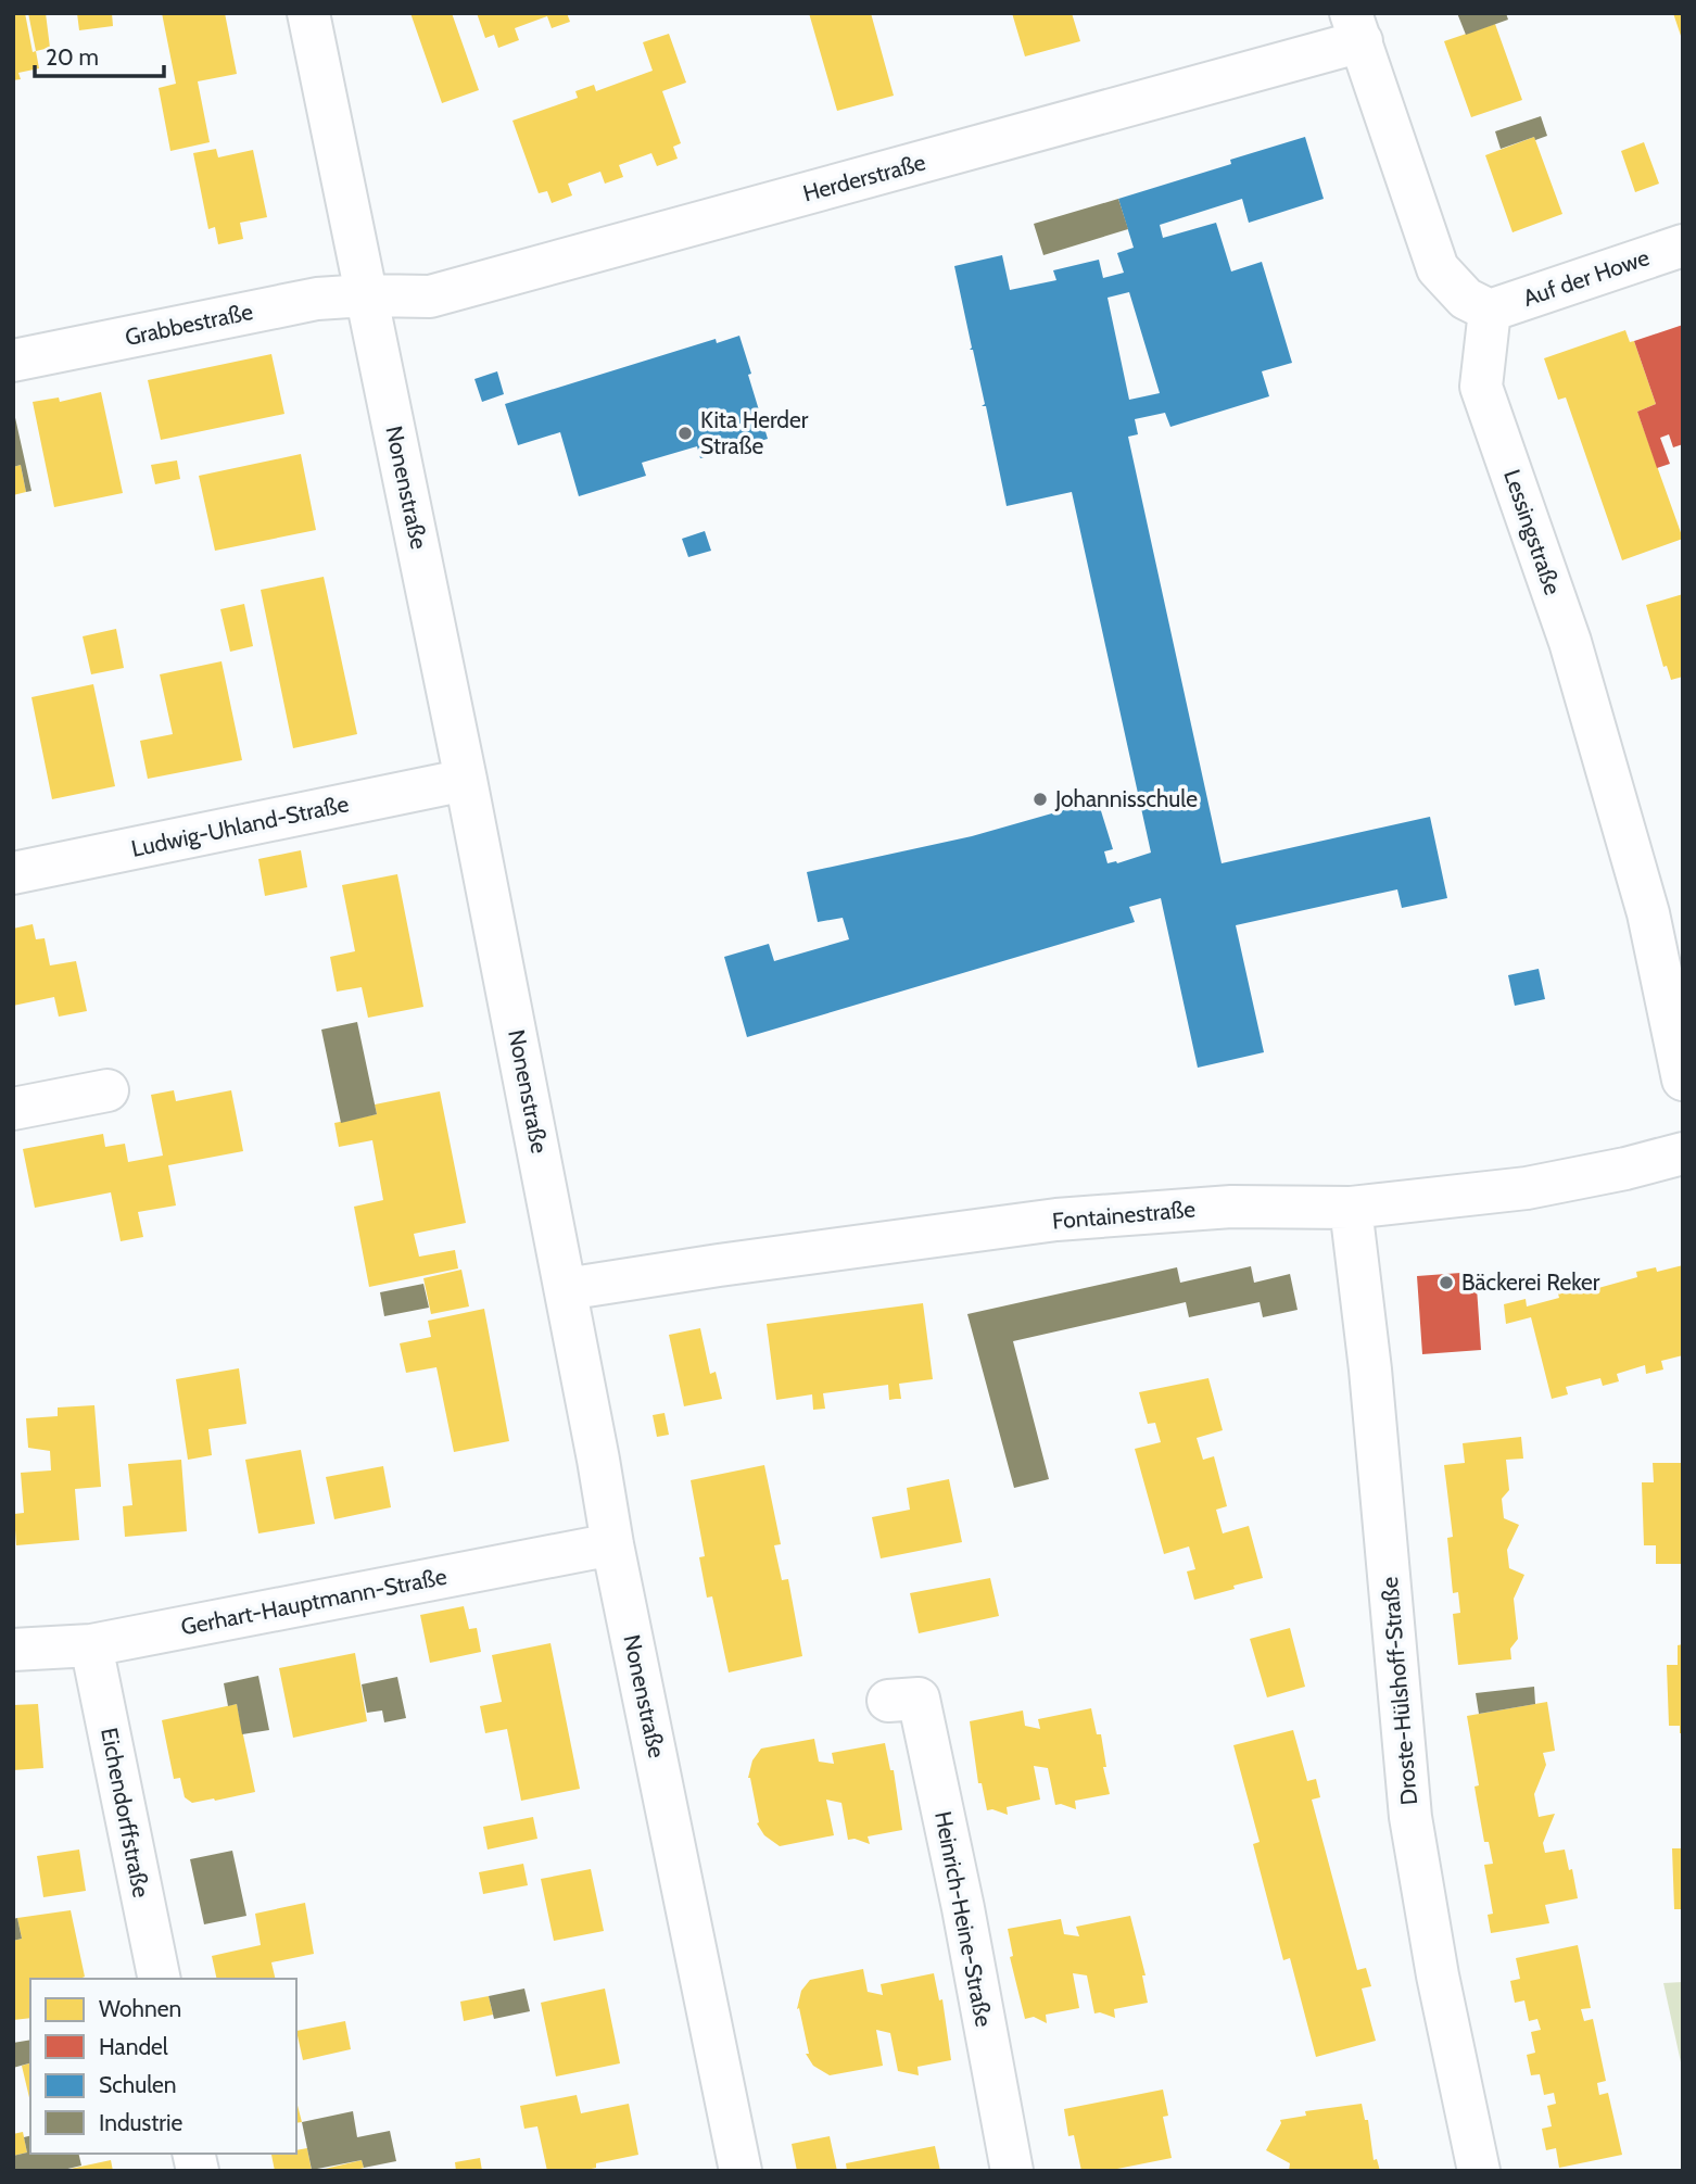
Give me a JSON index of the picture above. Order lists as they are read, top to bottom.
{
  "streets": {
    "street": [
      "Herderstraße",
      "Auf der Howe",
      "Grabbestraße",
      "Nonenstraße",
      "Lessingstraße",
      "Ludwig-Uhland-Straße",
      "Fontainestraße",
      "Gerhart-Hauptmann-Straße",
      "Droste-Hülshoff-Straße",
      "Eichendorffstraße",
      "Heinrich-Heine-Straße"
    ]
  },
  "crossings": [
    ["Herderstraße", "Grabbestraße"],
    ["Herderstraße", "Nonenstraße"],
    ["Auf der Howe", "Lessingstraße"],
    ["Grabbestraße", "Nonenstraße"],
    ["Nonenstraße", "Ludwig-Uhland-Straße"],
    ["Nonenstraße", "Fontainestraße"],
    ["Nonenstraße", "Gerhart-Hauptmann-Straße"],
    ["Fontainestraße", "Droste-Hülshoff-Straße"],
    ["Gerhart-Hauptmann-Straße", "Eichendorffstraße"]
  ],
  "places": ["Kita Herder Straße", "Johannisschule", "Bäckerei Reker"],
  "legend": [
    "Wohnen",
    "Handel",
    "Schulen",
    "Industrie"
  ],
  "scale_bar": "20 m"
}
